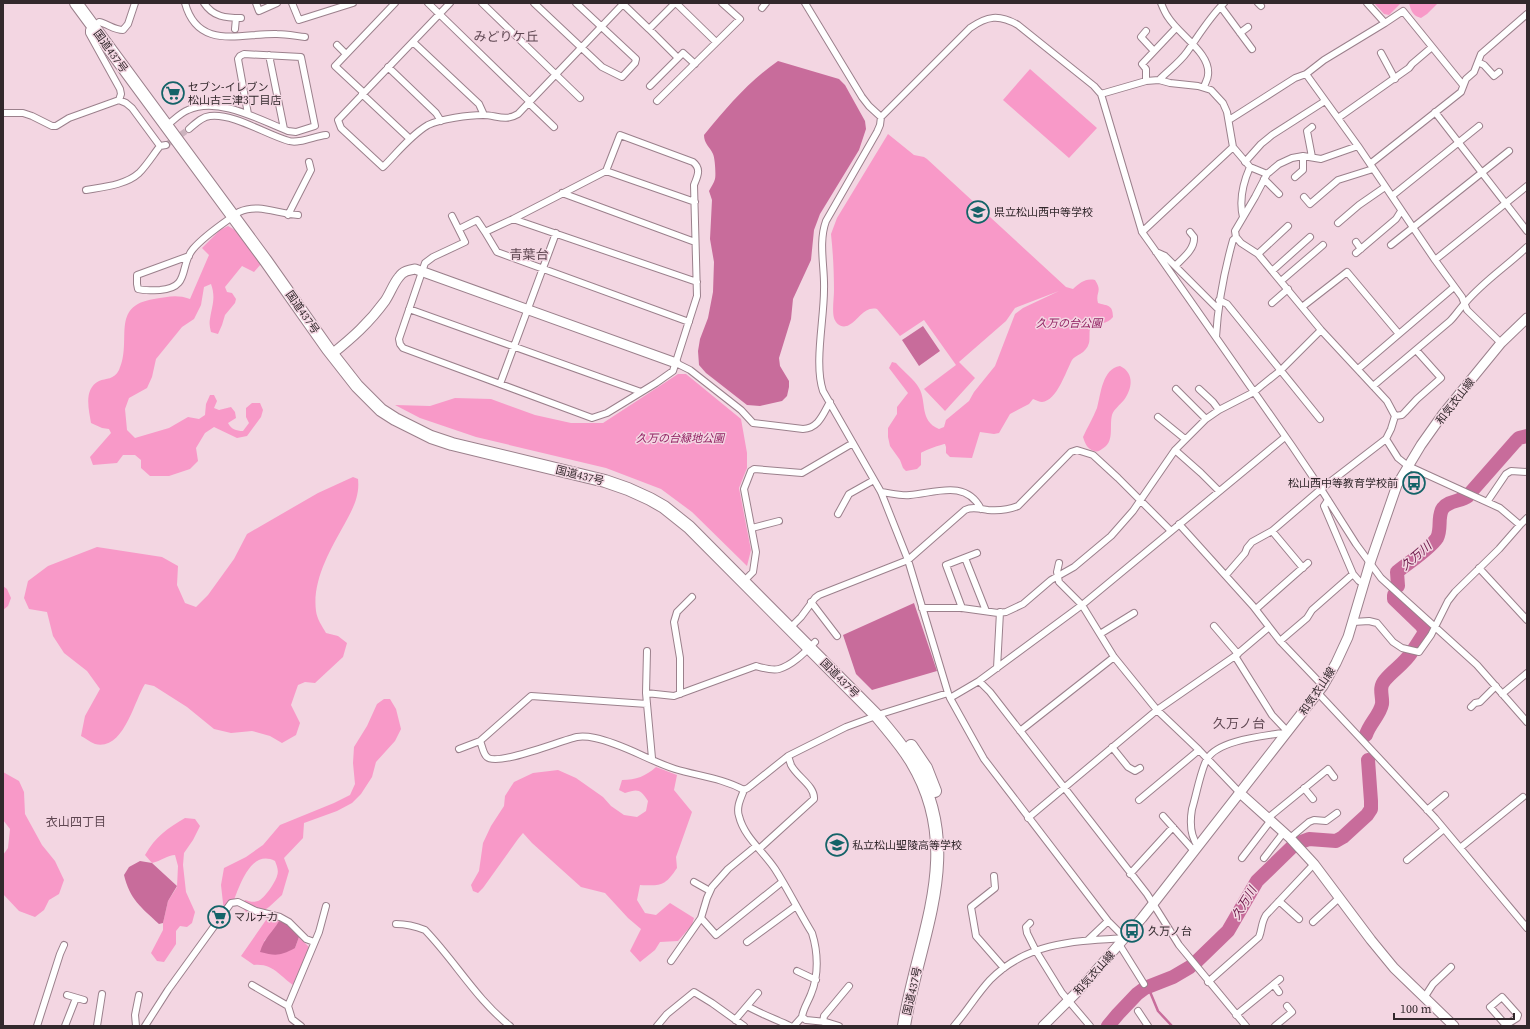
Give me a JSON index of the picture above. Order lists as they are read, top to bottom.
{
  "streets": {
    "highway": ["国道437号"],
    "main road": ["和気衣山線"]
  },
  "districts": [
    "みどりケ丘",
    "青葉台",
    "久万ノ台",
    "衣山四丁目"
  ],
  "water": ["久万川"],
  "parks": ["久万の台公園", "久万の台緑地公園"],
  "places": {
    "supermarket": ["セブン-イレブン 松山古三津3丁目店", "マルナカ"],
    "school or university": ["県立松山西中等学校", "私立松山聖陵高等学校"],
    "bus stop": ["松山西中等教育学校前", "久万ノ台"]
  },
  "scale_bar": "100 m"
}
